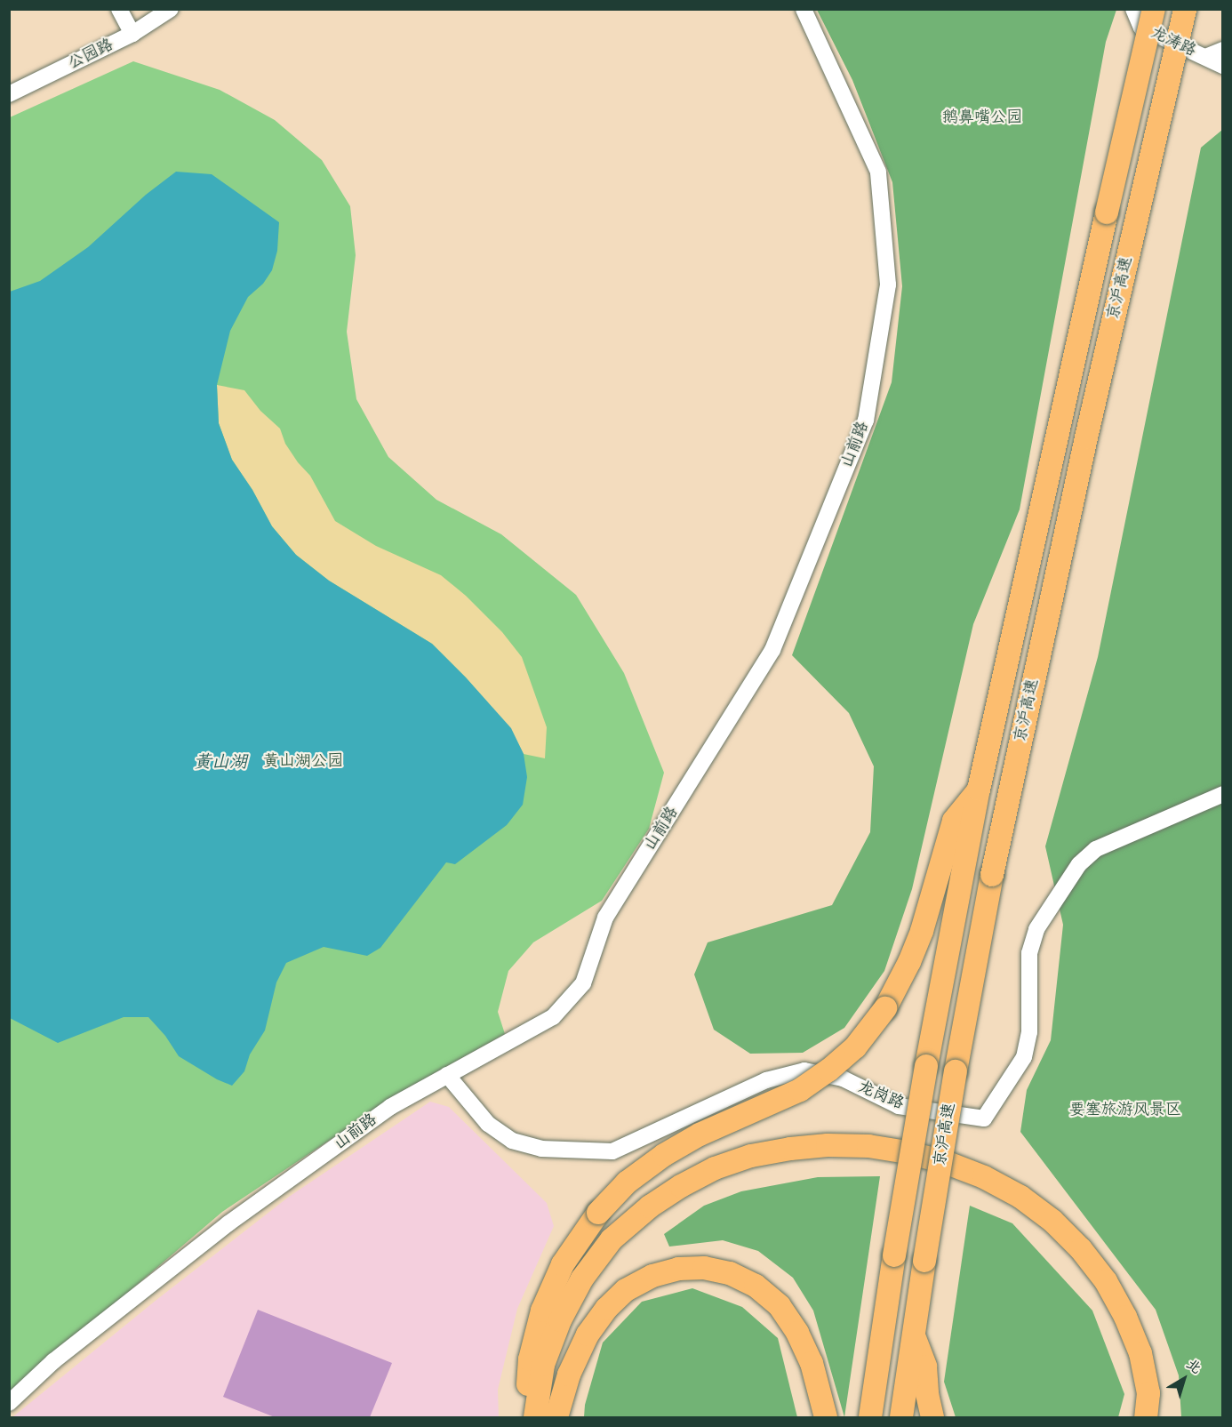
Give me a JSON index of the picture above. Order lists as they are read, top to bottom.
{
  "streets": {
    "highway": ["京沪高速"],
    "street": [
      "龙涛路",
      "公园路",
      "山前路",
      "龙岗路"
    ]
  },
  "crossings": [
    ["山前路", "龙岗路"]
  ],
  "water": ["黄山湖"],
  "parks": ["鹅鼻嘴公园", "黄山湖公园", "要塞旅游风景区"],
  "north": "top right"
}
